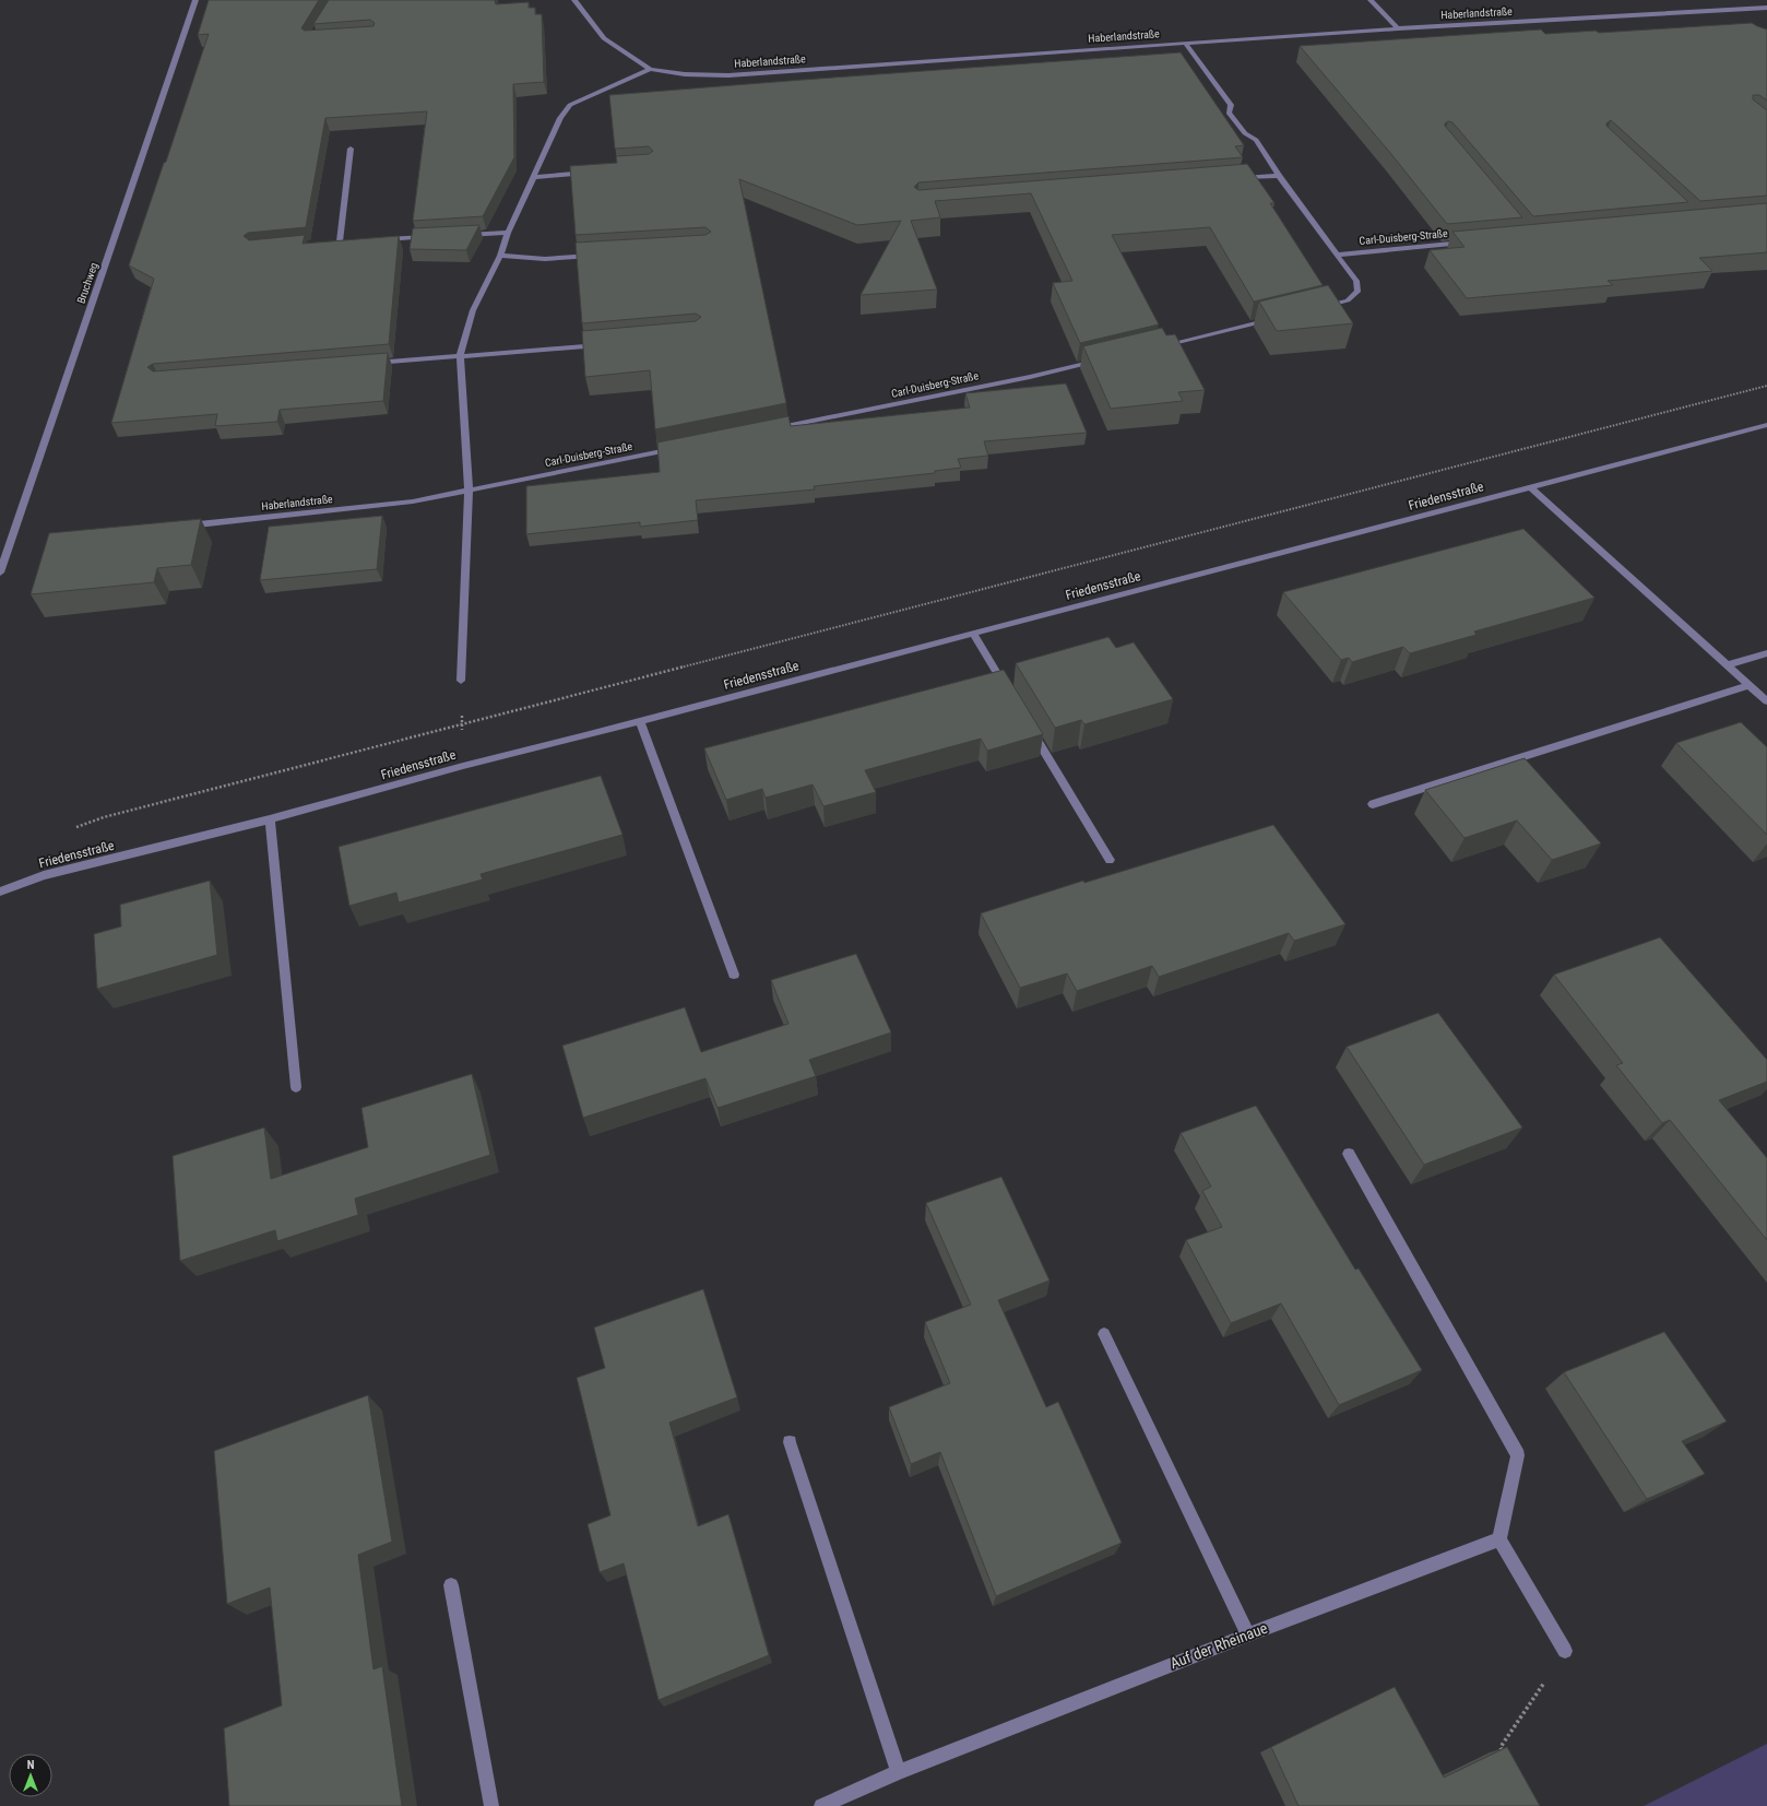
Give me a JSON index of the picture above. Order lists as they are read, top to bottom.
{
  "streets": {
    "street": [
      "Haberlandstraße",
      "Carl-Duisberg-Straße",
      "Bruchweg",
      "Friedensstraße",
      "Auf der Rheinaue"
    ]
  },
  "crossings": [
    ["Haberlandstraße", "Carl-Duisberg-Straße"]
  ],
  "north": "top"
}
